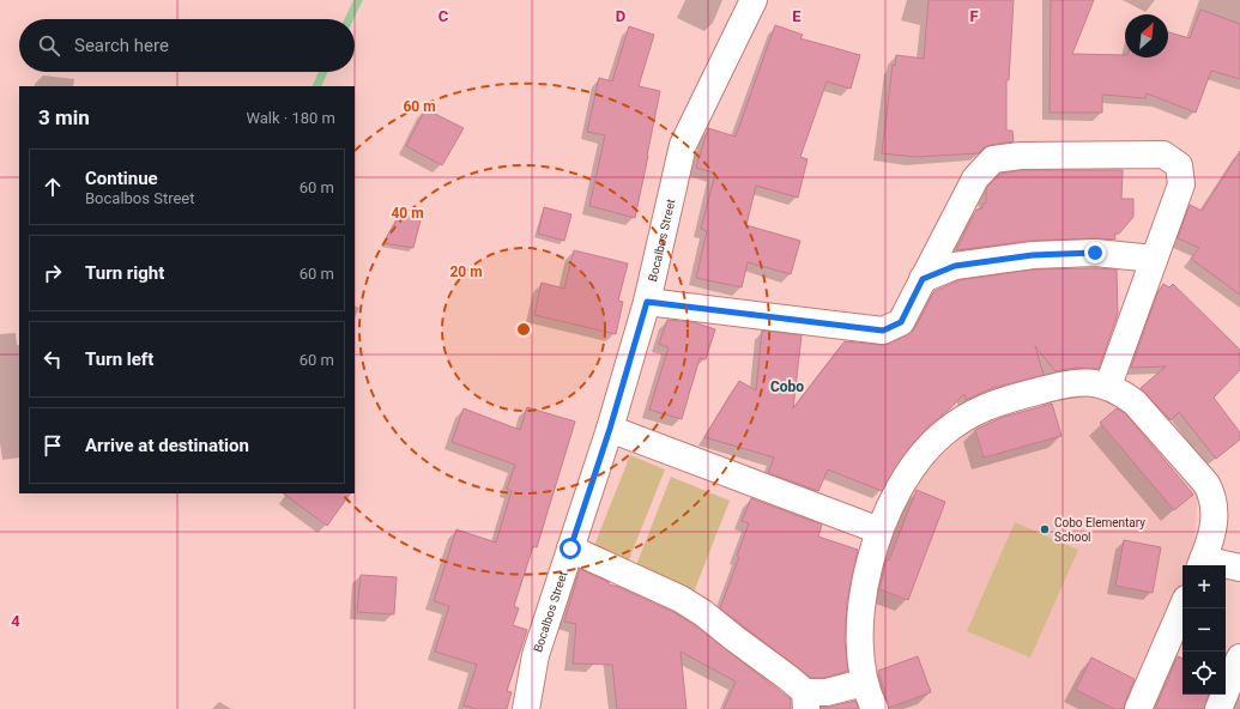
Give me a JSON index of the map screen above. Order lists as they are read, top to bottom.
{
  "streets": {
    "street": ["Bocalbos Street"]
  },
  "districts": ["Cobo"],
  "places": ["Cobo Elementary School"],
  "north": "top right",
  "page": {
    "search": "Search here",
    "heading": ["3 min", "Walk · 180 m"],
    "list": [
      ["Continue", "Bocalbos Street", "60 m"],
      ["Turn right", "60 m"],
      ["Turn left", "60 m"],
      "Arrive at destination"
    ],
    "map_buttons": ["+", "−"]
  },
  "grid": {
    "columns": [
      "C",
      "D",
      "E",
      "F"
    ],
    "rows": ["4"]
  },
  "rings": ["60 m", "40 m", "20 m"]
}
